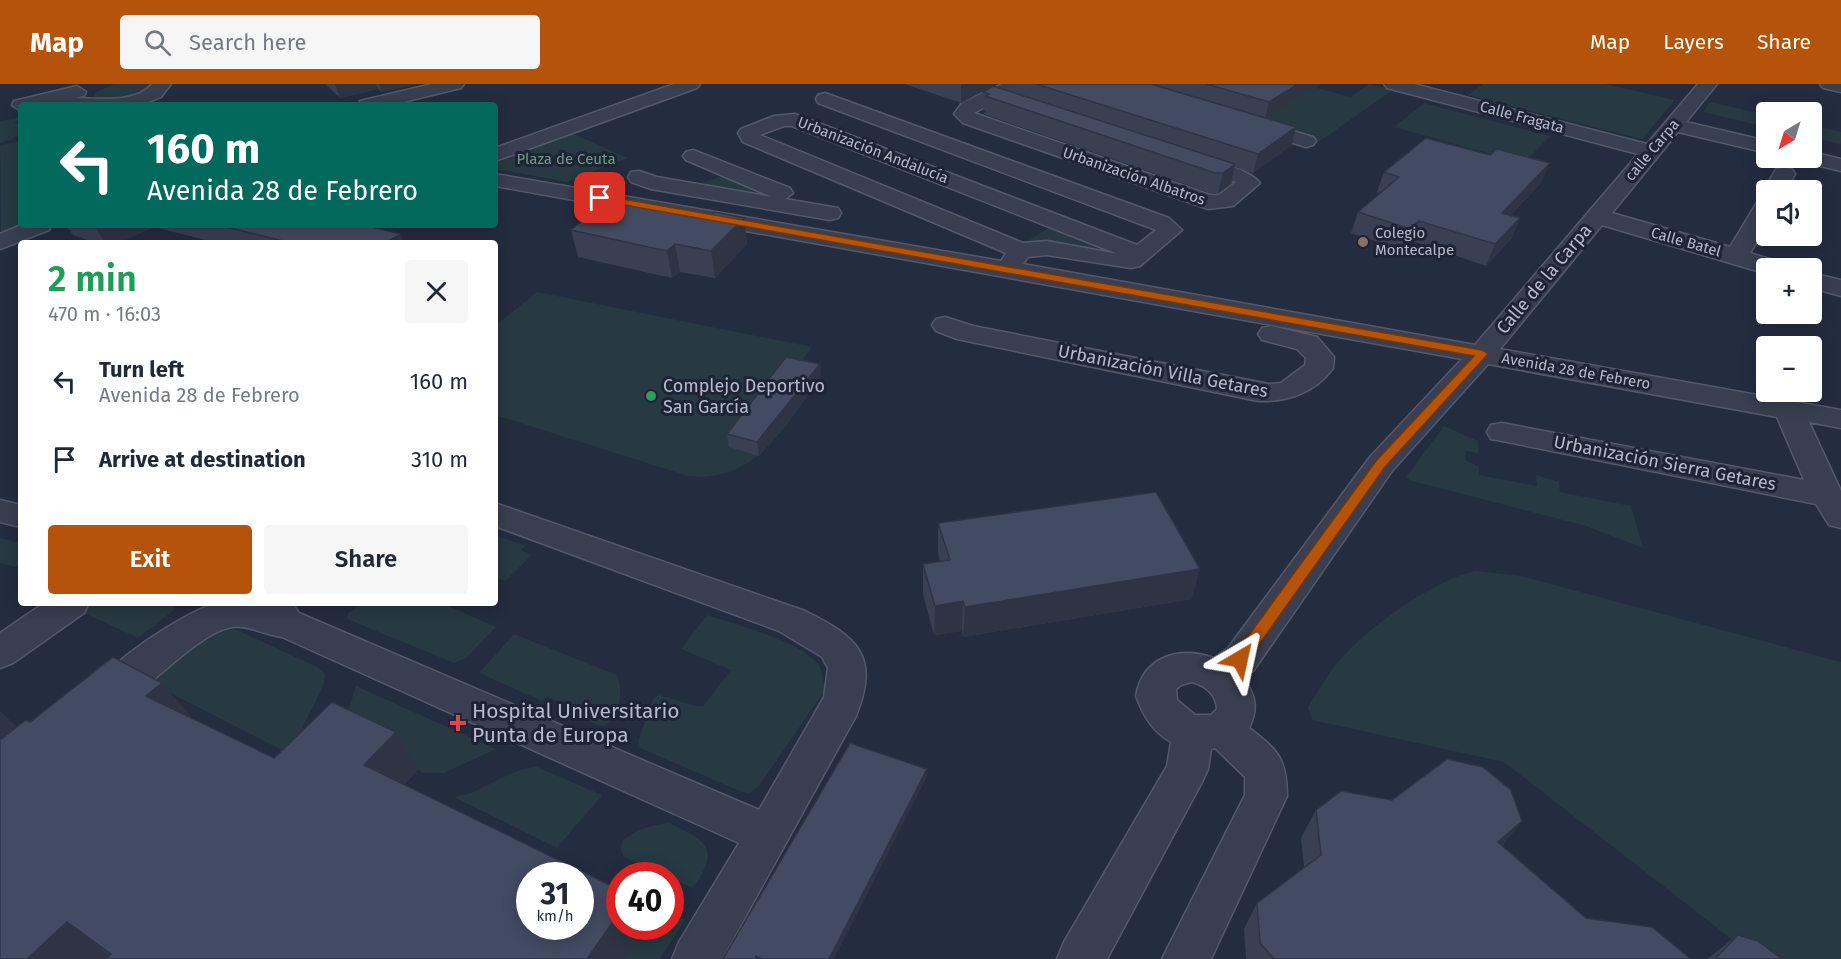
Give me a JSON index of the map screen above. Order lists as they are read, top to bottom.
{
  "streets": {
    "street": [
      "Calle Fragata",
      "Urbanización Andalucía",
      "calle Carpa",
      "Urbanización Albatros",
      "Calle Batel",
      "Calle de la Carpa",
      "Urbanización Villa Getares",
      "Avenida 28 de Febrero",
      "Urbanización Sierra Getares"
    ]
  },
  "crossings": [
    ["Calle Fragata", "calle Carpa"],
    ["Urbanización Andalucía", "Avenida 28 de Febrero"],
    ["calle Carpa", "Calle Batel"],
    ["calle Carpa", "Calle de la Carpa"],
    ["Calle Batel", "Calle de la Carpa"],
    ["Calle de la Carpa", "Avenida 28 de Febrero"],
    ["Urbanización Villa Getares", "Avenida 28 de Febrero"]
  ],
  "parks": ["Plaza de Ceuta"],
  "places": {
    "other": ["Colegio Montecalpe", "Complejo Deportivo San García"],
    "health": ["Hospital Universitario Punta de Europa"]
  },
  "north": "bottom left",
  "page": {
    "header": "Map",
    "search": "Search here",
    "nav": ["Map", "Layers", "Share"],
    "map_buttons": ["+", "−"],
    "turn": ["160 m", "Avenida 28 de Febrero"],
    "heading": ["2 min", "470 m · 16:03"],
    "list": [
      {
        "name": "Turn left",
        "note": "Avenida 28 de Febrero",
        "value": "160 m"
      },
      {
        "name": "Arrive at destination",
        "value": "310 m"
      }
    ],
    "buttons": ["Exit", "Share"],
    "speed": "31 km/h",
    "limit": "40"
  }
}
